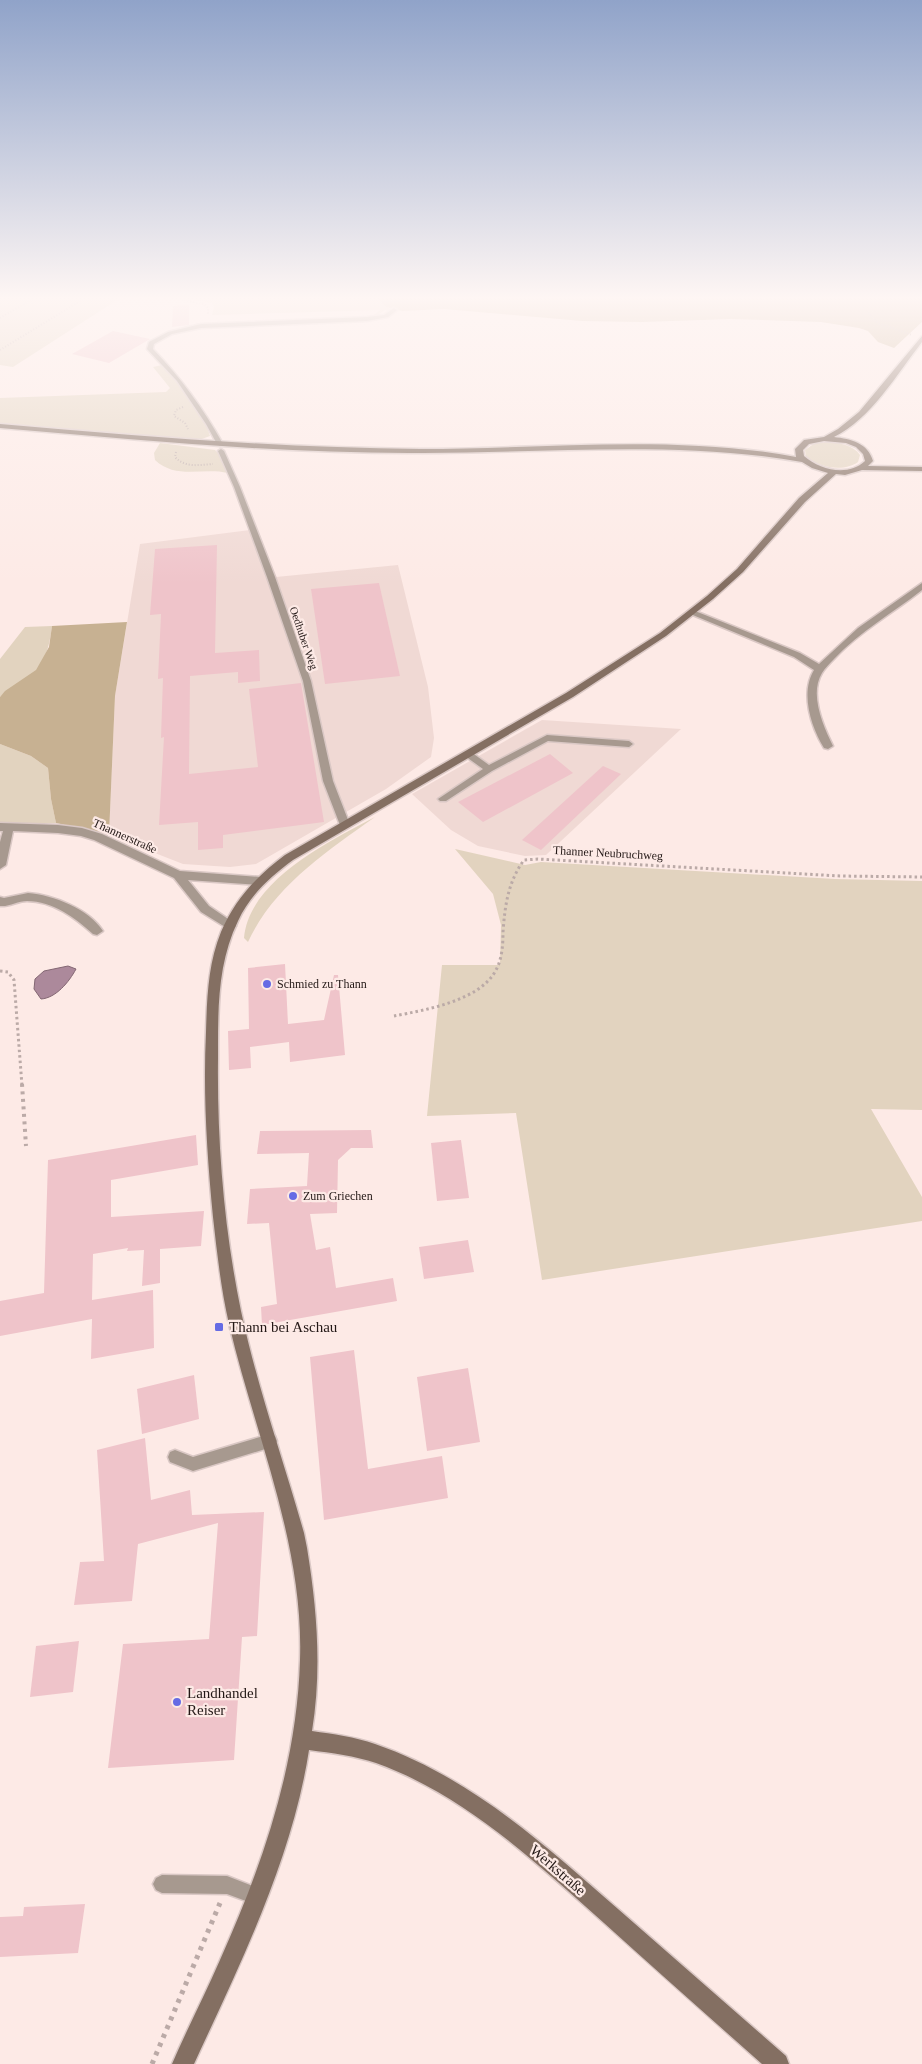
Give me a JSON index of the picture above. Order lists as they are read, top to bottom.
{
  "streets": {
    "main road": ["Werkstraße"],
    "street": ["Thannerstraße"],
    "lane": ["Oedhuber Weg"],
    "path": ["Thanner Neubruchweg"]
  },
  "places": {
    "other": ["Schmied zu Thann", "Zum Griechen", "Landhandel Reiser"],
    "transit": ["Thann bei Aschau"]
  }
}
